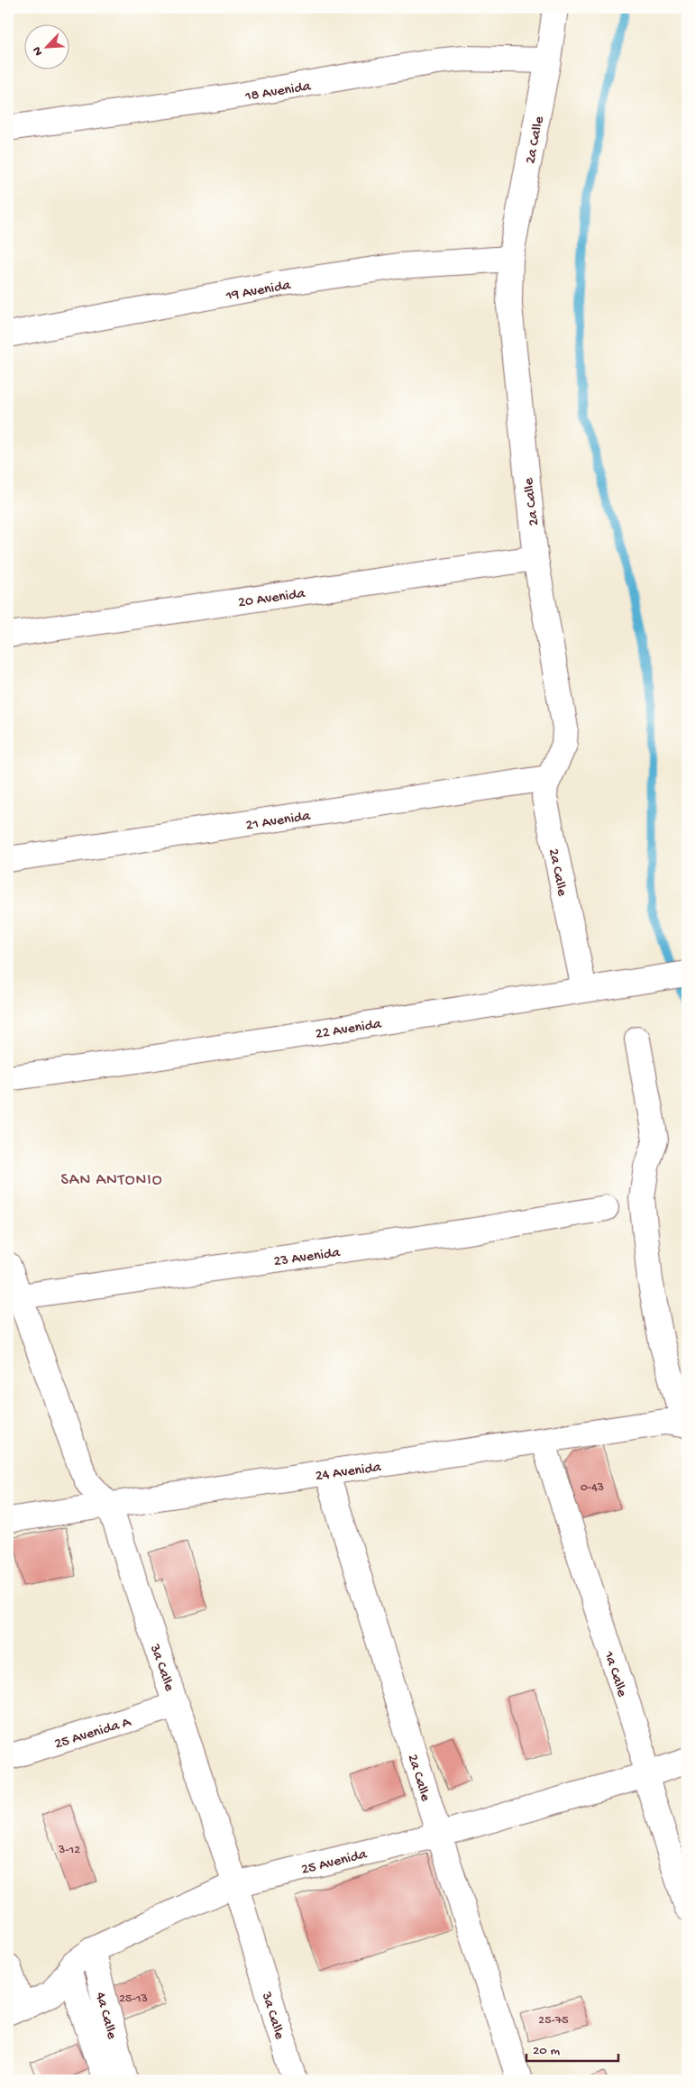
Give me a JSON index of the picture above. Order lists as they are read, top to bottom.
{
  "streets": {
    "street": [
      "18 Avenida",
      "2a Calle",
      "19 Avenida",
      "20 Avenida",
      "21 Avenida",
      "22 Avenida",
      "23 Avenida",
      "24 Avenida",
      "3a Calle",
      "1a Calle",
      "25 Avenida A",
      "25 Avenida",
      "4a Calle"
    ]
  },
  "crossings": [
    ["18 Avenida", "2a Calle"],
    ["2a Calle", "19 Avenida"],
    ["2a Calle", "20 Avenida"],
    ["2a Calle", "21 Avenida"],
    ["2a Calle", "22 Avenida"],
    ["2a Calle", "24 Avenida"],
    ["2a Calle", "25 Avenida"],
    ["23 Avenida", "3a Calle"],
    ["24 Avenida", "3a Calle"],
    ["24 Avenida", "1a Calle"],
    ["3a Calle", "25 Avenida A"],
    ["3a Calle", "25 Avenida"],
    ["1a Calle", "25 Avenida"],
    ["25 Avenida", "4a Calle"]
  ],
  "districts": ["SAN ANTONIO"],
  "house_numbers": [
    "0-43",
    "3-12",
    "25-13",
    "25-75"
  ],
  "scale_bar": "20 m",
  "north": "bottom left"
}
